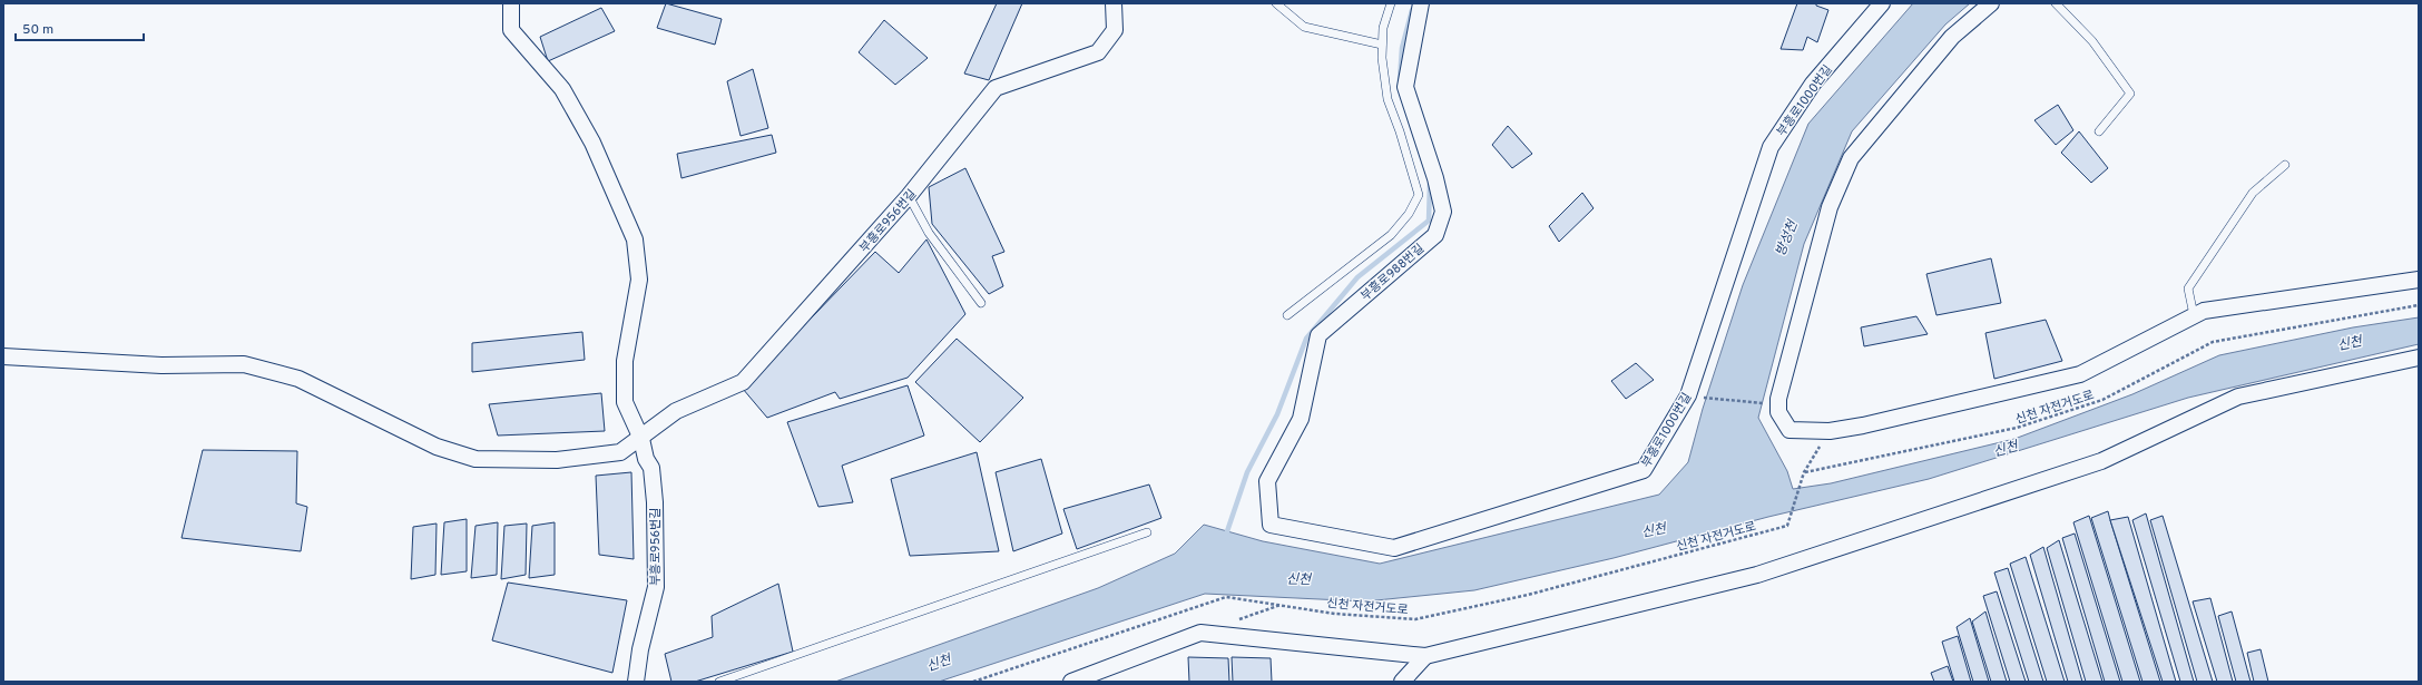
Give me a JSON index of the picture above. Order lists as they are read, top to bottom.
{
  "streets": {
    "street": ["부흥로1000번길", "부흥로956번길", "부흥로988번길"],
    "path": ["신천 자전거도로"]
  },
  "crossings": [
    ["부흥로1000번길", "부흥로988번길"]
  ],
  "water": ["방성천", "신천"],
  "scale_bar": "50 m"
}
